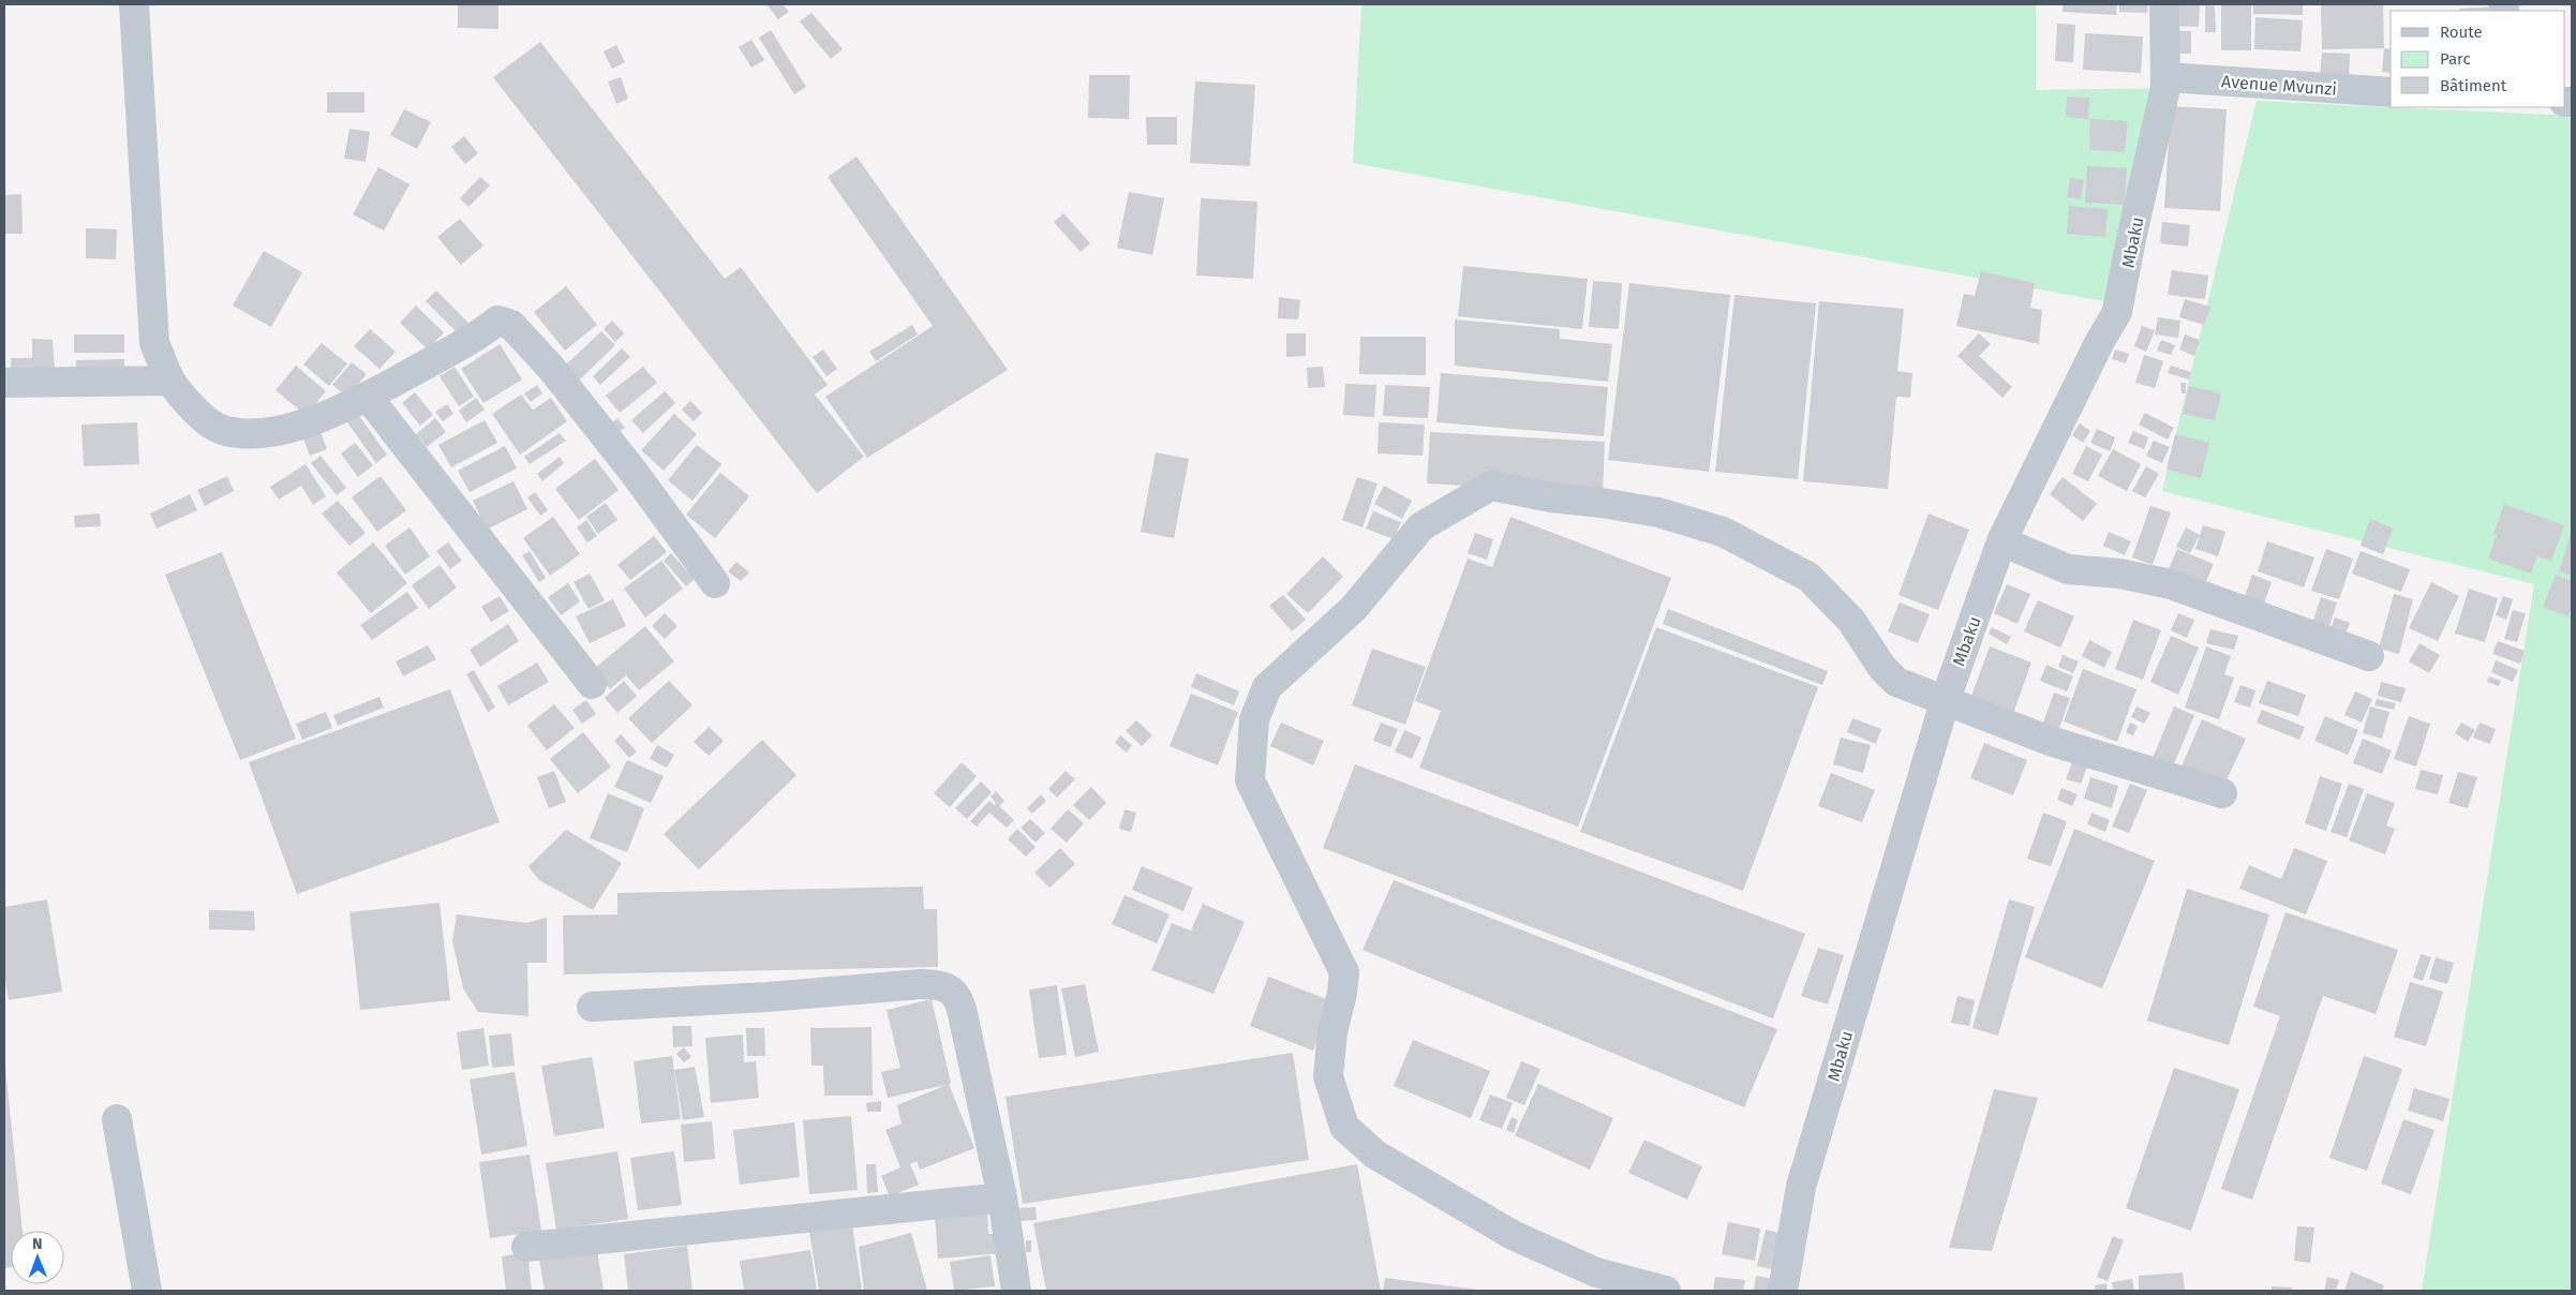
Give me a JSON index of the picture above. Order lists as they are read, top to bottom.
{
  "streets": {
    "street": ["Avenue Mvunzi", "Mbaku"]
  },
  "crossings": [
    ["Avenue Mvunzi", "Mbaku"]
  ],
  "legend": ["Route", "Parc", "Bâtiment"],
  "north": "top"
}
